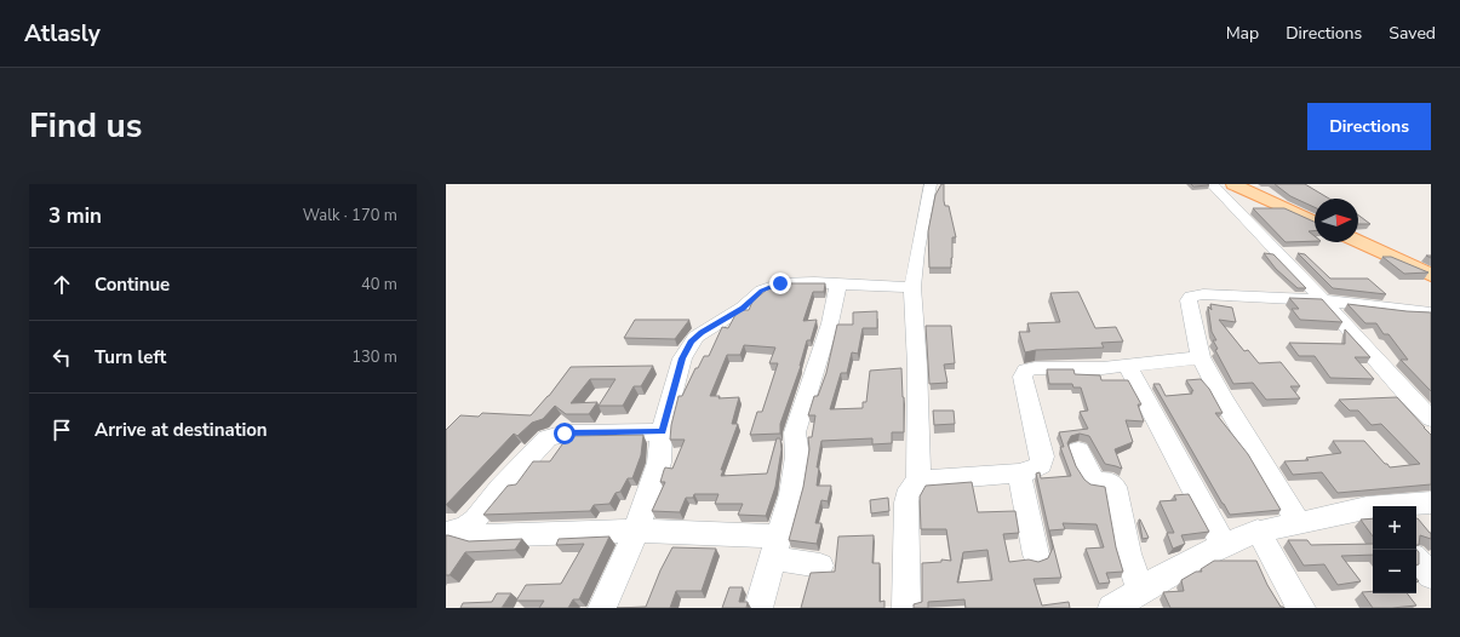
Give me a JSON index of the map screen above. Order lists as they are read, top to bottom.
{
  "north": "right",
  "page": {
    "header": "Atlasly",
    "nav": ["Map", "Directions", "Saved"],
    "title": "Find us",
    "buttons": "Directions",
    "heading": ["3 min", "Walk · 170 m"],
    "list": [
      ["Continue", "40 m"],
      ["Turn left", "130 m"],
      "Arrive at destination"
    ],
    "map_buttons": ["+", "−"]
  }
}
